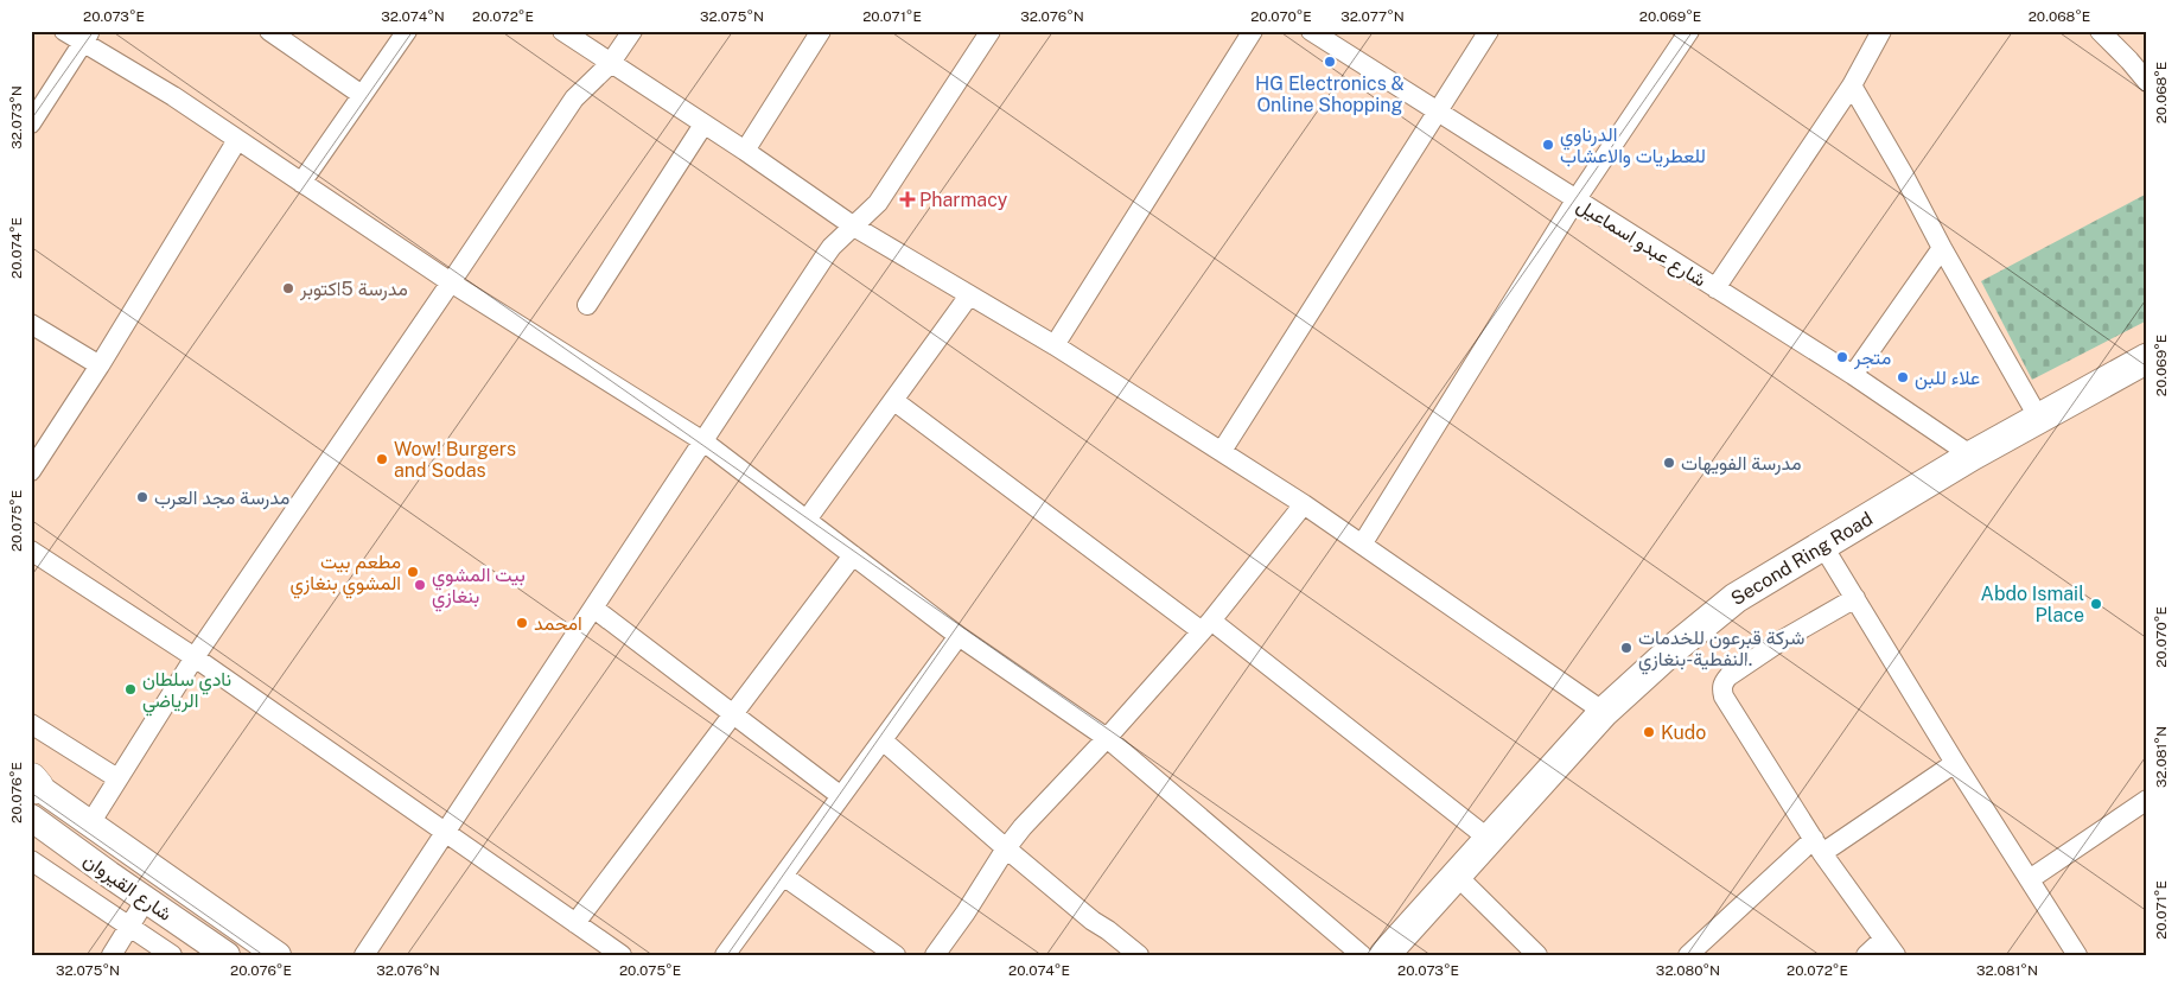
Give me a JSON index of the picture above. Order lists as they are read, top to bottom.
{
  "streets": {
    "main road": ["Second Ring Road", "شارع القيروان"],
    "street": ["شارع عبدو اسماعيل"]
  },
  "crossings": [
    ["شارع عبدو اسماعيل", "Second Ring Road"]
  ],
  "places": {
    "other": [
      "HG Electronics & Online Shopping",
      "الدرناوي للعطريات والاعشاب",
      "مدرسة 5اكتوبر",
      "متجر",
      "علاء للبن",
      "Wow! Burgers and Sodas",
      "مدرسة الفويهات",
      "مدرسة مجد العرب",
      "مطعم بيت المشوي بنغازي",
      "بيت المشوي بنغازي",
      "Abdo Ismail Place",
      "امحمد",
      "شركة قبرعون للخدمات النفطية-بنغازي.",
      "نادي سلطان الرياضي",
      "Kudo"
    ],
    "health": ["Pharmacy"]
  },
  "coordinates": [
    "20.073°E",
    "32.074°N",
    "20.072°E",
    "32.075°N",
    "20.071°E",
    "32.076°N",
    "20.070°E",
    "32.077°N",
    "20.069°E",
    "20.068°E",
    "32.073°N",
    "20.074°E",
    "20.075°E",
    "32.081°N",
    "20.076°E",
    "32.080°N"
  ]
}
